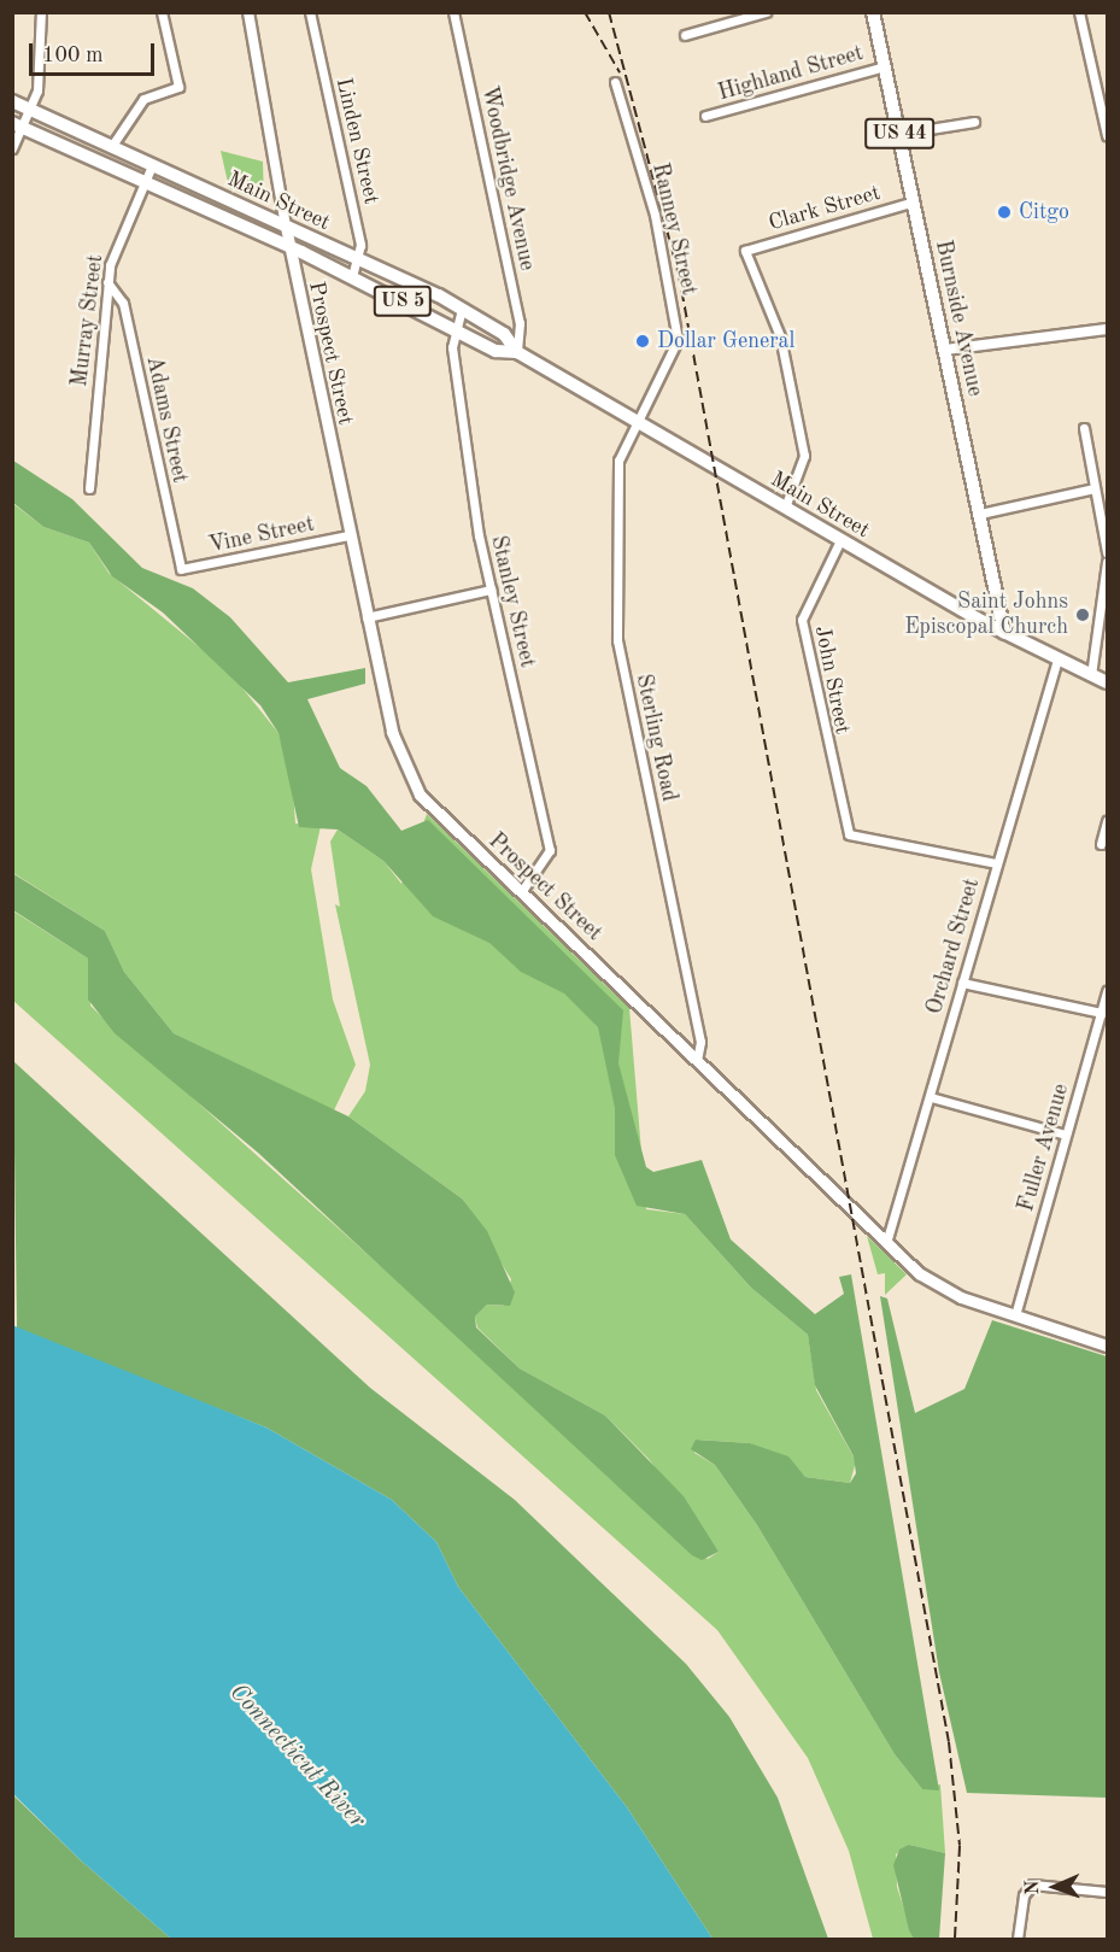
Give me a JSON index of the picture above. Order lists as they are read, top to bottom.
{
  "streets": {
    "main road": [
      "US 44",
      "Main Street",
      "US 5",
      "Burnside Avenue",
      "Prospect Street"
    ],
    "street": [
      "Highland Street",
      "Linden Street",
      "Woodbridge Avenue",
      "Clark Street",
      "Ranney Street",
      "Murray Street",
      "Adams Street",
      "Vine Street",
      "Stanley Street",
      "John Street",
      "Sterling Road",
      "Orchard Street",
      "Fuller Avenue"
    ]
  },
  "crossings": [
    ["Highland Street", "Burnside Avenue"],
    ["Linden Street", "Main Street"],
    ["Woodbridge Avenue", "Main Street"],
    ["Main Street", "Clark Street"],
    ["Main Street", "Ranney Street"],
    ["Main Street", "Burnside Avenue"],
    ["Main Street", "Murray Street"],
    ["Main Street", "Prospect Street"],
    ["Main Street", "Stanley Street"],
    ["Main Street", "John Street"],
    ["Main Street", "Sterling Road"],
    ["Main Street", "Orchard Street"],
    ["Clark Street", "Burnside Avenue"],
    ["Ranney Street", "Sterling Road"],
    ["Murray Street", "Adams Street"],
    ["Prospect Street", "Vine Street"],
    ["Prospect Street", "Stanley Street"],
    ["Prospect Street", "Sterling Road"],
    ["Prospect Street", "Orchard Street"],
    ["Prospect Street", "Fuller Avenue"],
    ["Adams Street", "Vine Street"],
    ["John Street", "Orchard Street"]
  ],
  "water": ["Connecticut River"],
  "places": ["Citgo", "Dollar General", "Saint Johns Episcopal Church"],
  "scale_bar": "100 m",
  "north": "left"
}
